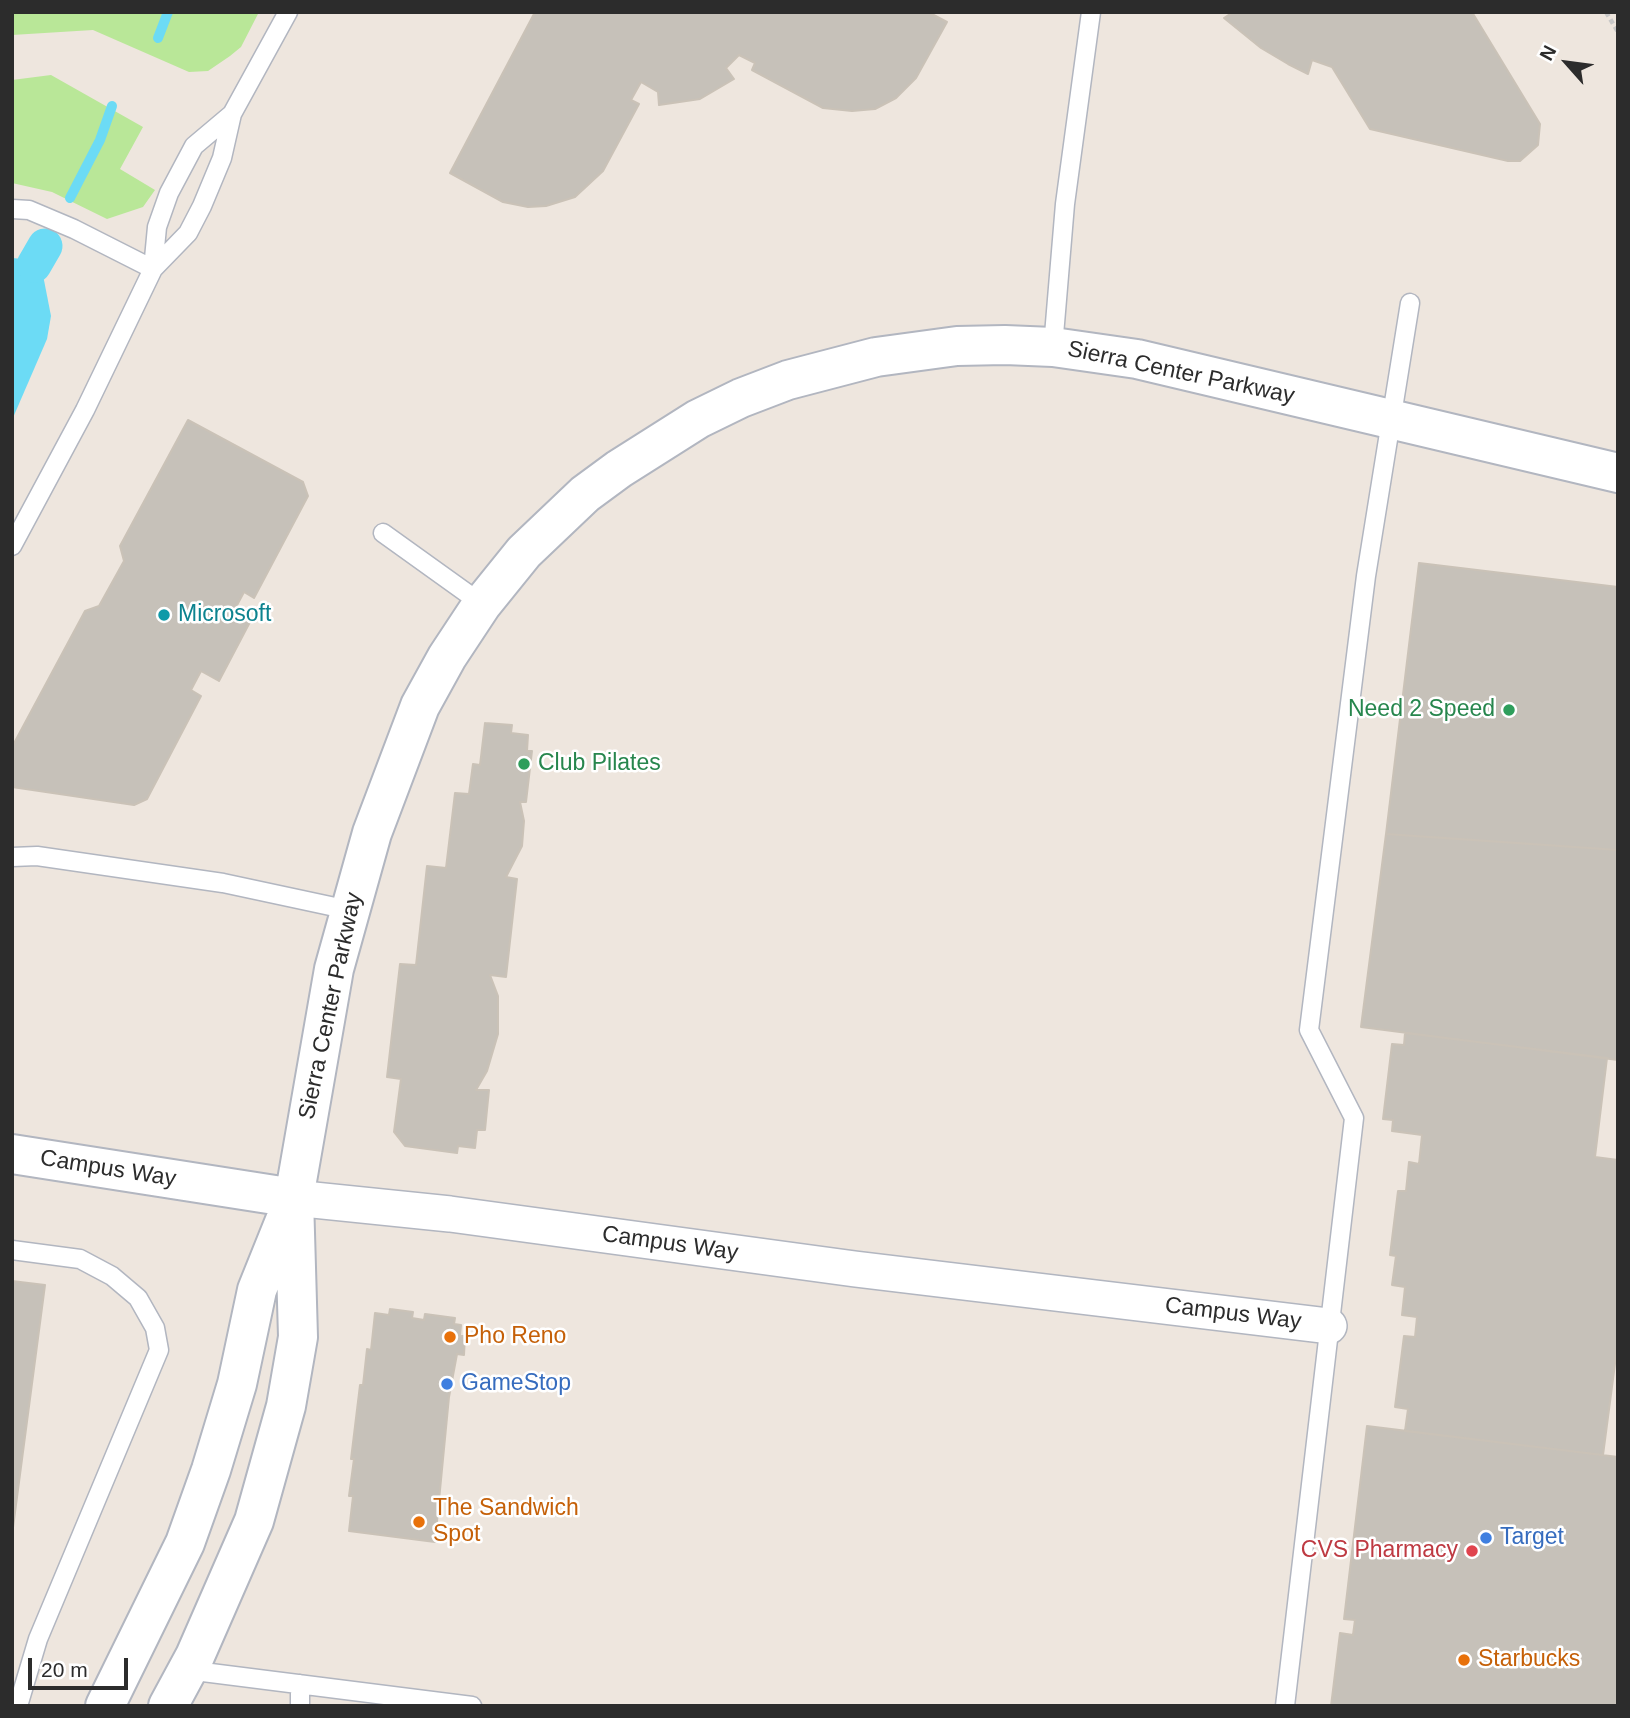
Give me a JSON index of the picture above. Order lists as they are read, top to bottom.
{
  "streets": {
    "street": ["Sierra Center Parkway", "Campus Way"]
  },
  "crossings": [
    ["Sierra Center Parkway", "Campus Way"]
  ],
  "places": [
    "Microsoft",
    "Need 2 Speed",
    "Club Pilates",
    "Pho Reno",
    "GameStop",
    "The Sandwich Spot",
    "Target",
    "CVS Pharmacy",
    "Starbucks"
  ],
  "scale_bar": "20 m",
  "north": "top left"
}
